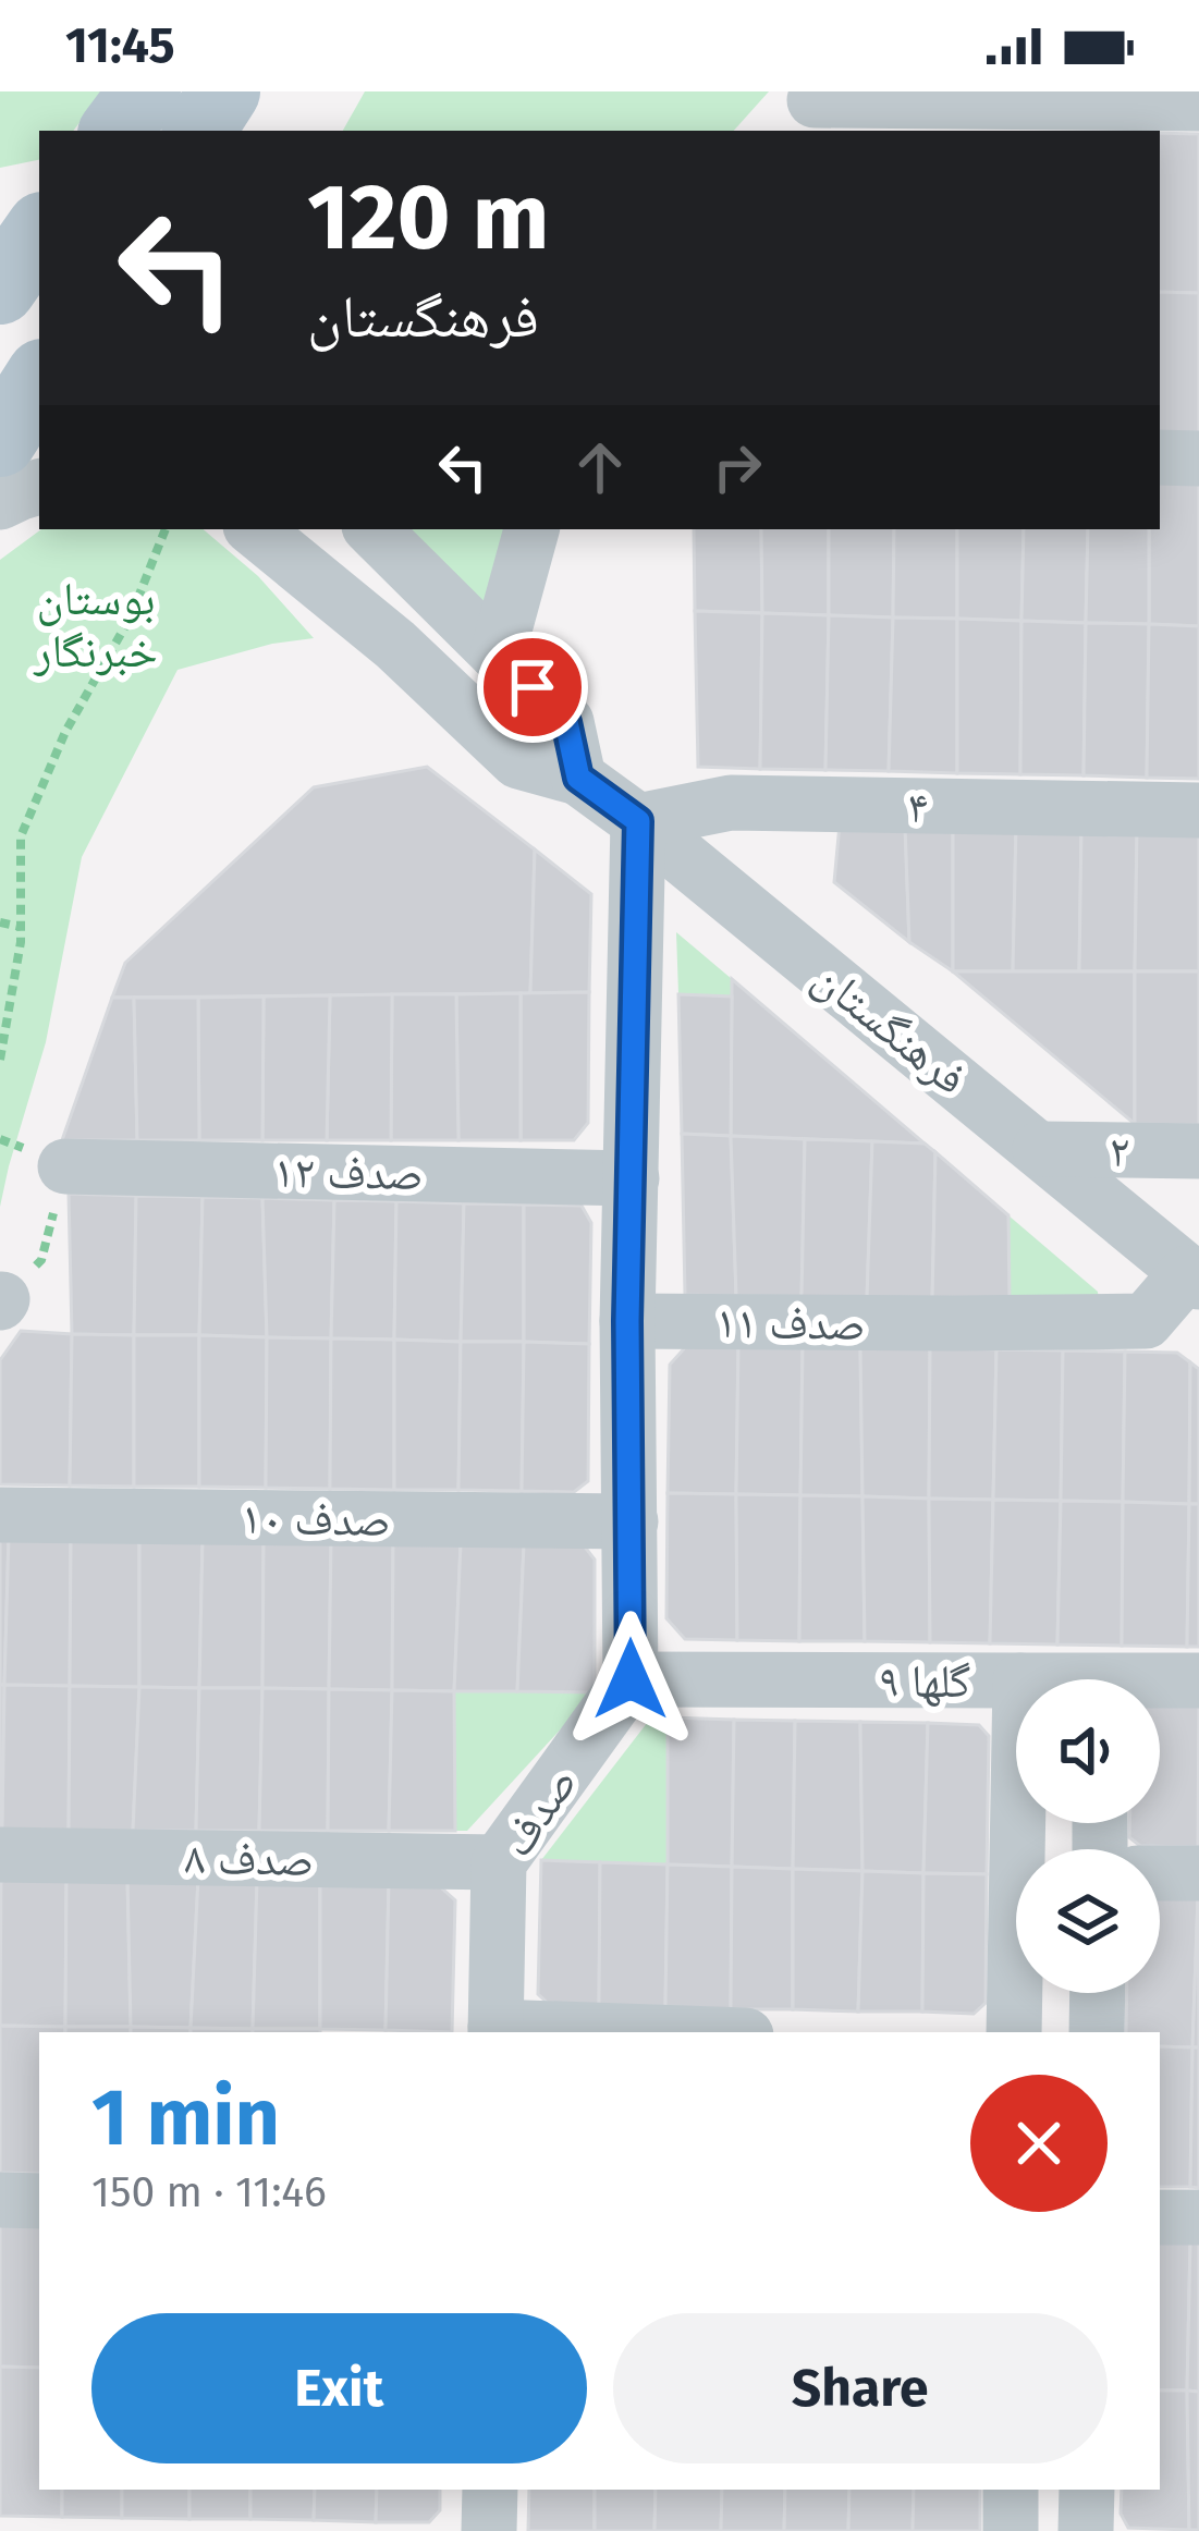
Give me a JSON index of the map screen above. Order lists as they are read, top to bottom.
{
  "streets": {
    "street": [
      "۴",
      "فرهنگستان",
      "۲",
      "صدف ۱۲",
      "صدف ۱۱",
      "صدف ۱۰",
      "گلها ۹",
      "صدف",
      "صدف ۸"
    ]
  },
  "crossings": [
    ["۴", "فرهنگستان"],
    ["فرهنگستان", "۲"],
    ["فرهنگستان", "صدف ۱۱"],
    ["گلها ۹", "صدف"],
    ["صدف", "صدف ۸"]
  ],
  "parks": ["بوستان خبرنگار"],
  "page": {
    "status": "11:45",
    "turn": ["120 m", "فرهنگستان"],
    "heading": ["1 min", "150 m · 11:46"],
    "buttons": ["Exit", "Share"]
  }
}
